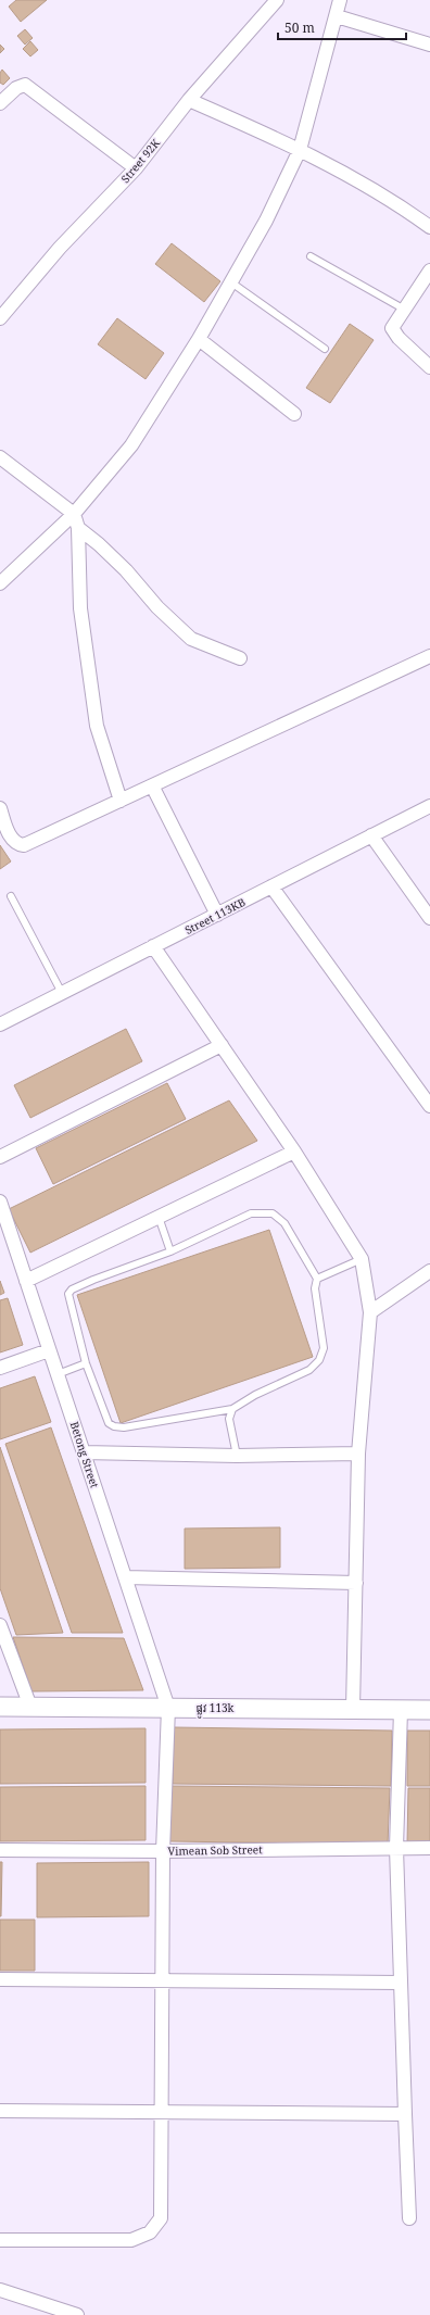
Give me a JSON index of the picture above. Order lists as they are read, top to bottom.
{
  "streets": {
    "street": [
      "Street 92K",
      "Street 113KB",
      "Betong Street",
      "ផ្លូវ 113k",
      "Vimean Sob Street"
    ]
  },
  "crossings": [
    ["Betong Street", "ផ្លូវ 113k"]
  ],
  "scale_bar": "50 m"
}
